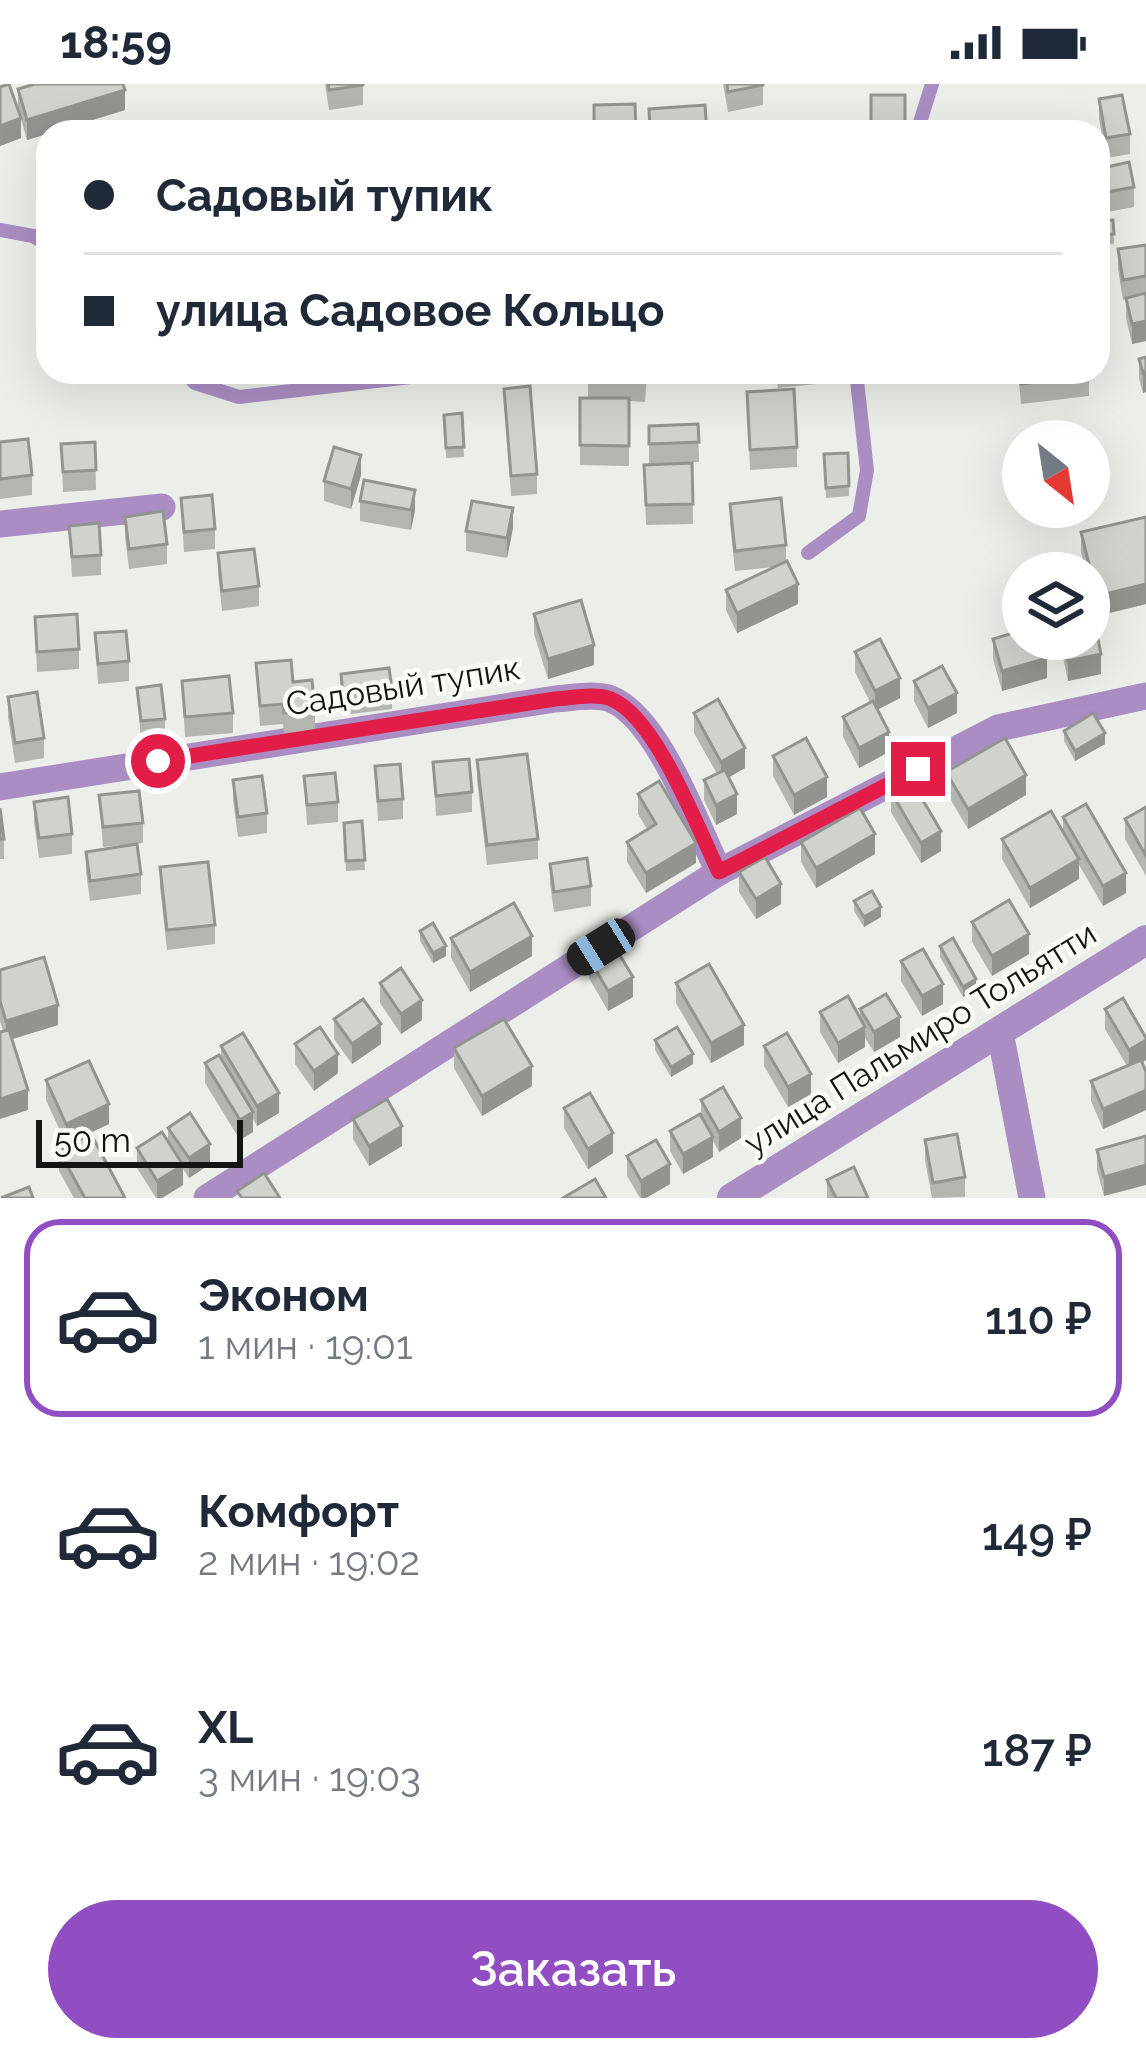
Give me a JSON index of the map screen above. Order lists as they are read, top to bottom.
{
  "streets": {
    "street": ["Садовый тупик", "улица Пальмиро Тольятти"]
  },
  "scale_bar": "50 m",
  "north": "bottom right",
  "page": {
    "status": "18:59",
    "banner": ["Садовый тупик", "улица Садовое Кольцо"],
    "scale": "50 m",
    "list": [
      {
        "name": "Эконом",
        "note": "1 мин · 19:01",
        "value": "110 ₽"
      },
      {
        "name": "Комфорт",
        "note": "2 мин · 19:02",
        "value": "149 ₽"
      },
      {
        "name": "XL",
        "note": "3 мин · 19:03",
        "value": "187 ₽"
      }
    ],
    "buttons": "Заказать"
  }
}
